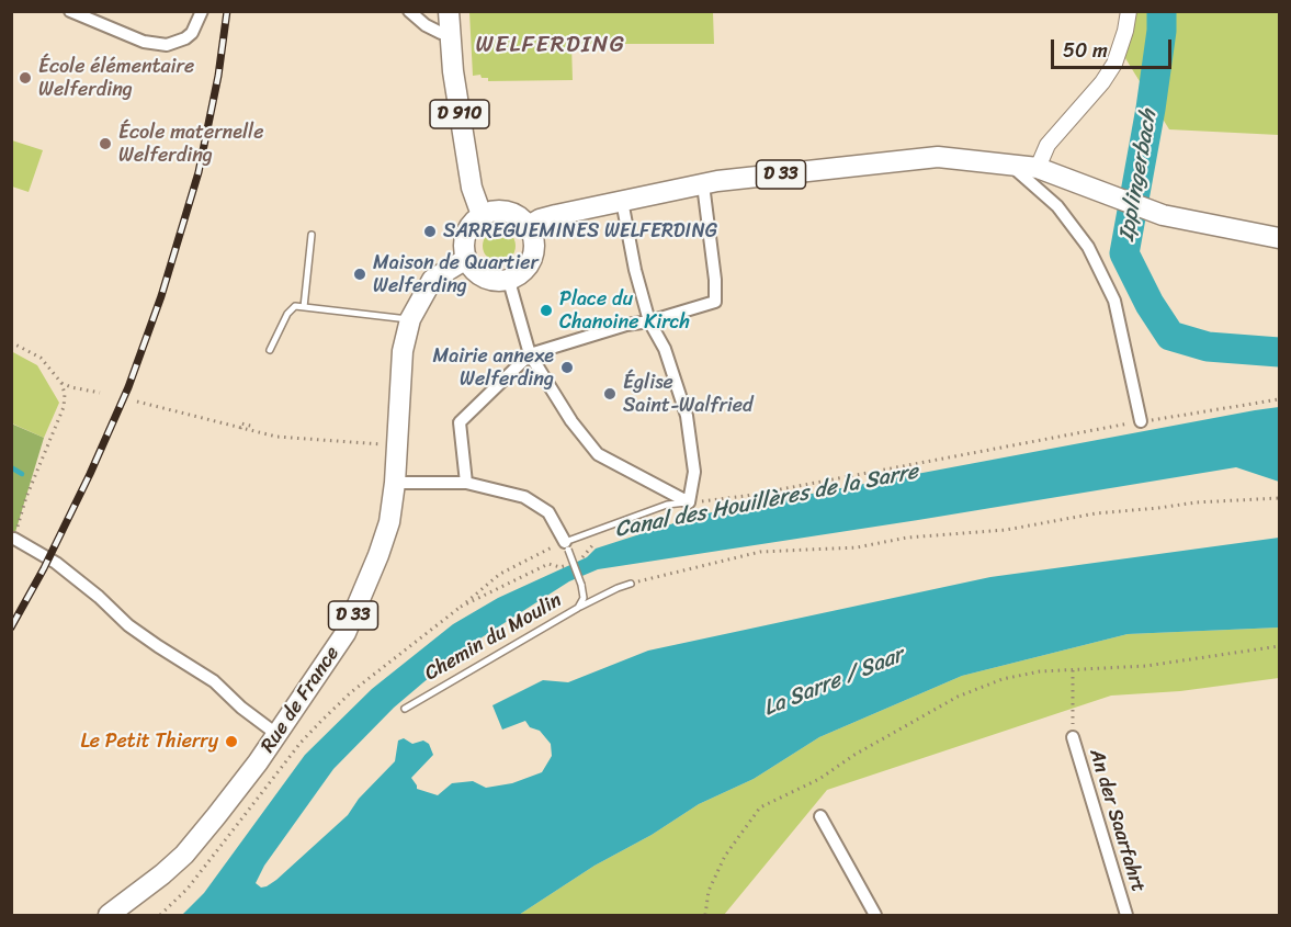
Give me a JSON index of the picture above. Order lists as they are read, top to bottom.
{
  "streets": {
    "main road": ["D 910", "D 33", "Rue de France"],
    "street": ["An der Saarfahrt"],
    "lane": ["Chemin du Moulin"]
  },
  "crossings": [
    ["D 910", "D 33"],
    ["D 910", "Rue de France"],
    ["D 33", "Rue de France"]
  ],
  "districts": ["WELFERDING"],
  "water": ["Ipplingerbach", "Canal des Houillères de la Sarre", "La Sarre / Saar"],
  "places": [
    "École élémentaire Welferding",
    "École maternelle Welferding",
    "SARREGUEMINES WELFERDING",
    "Maison de Quartier Welferding",
    "Place du Chanoine Kirch",
    "Mairie annexe Welferding",
    "Église Saint-Walfried",
    "Le Petit Thierry"
  ],
  "scale_bar": "50 m"
}
